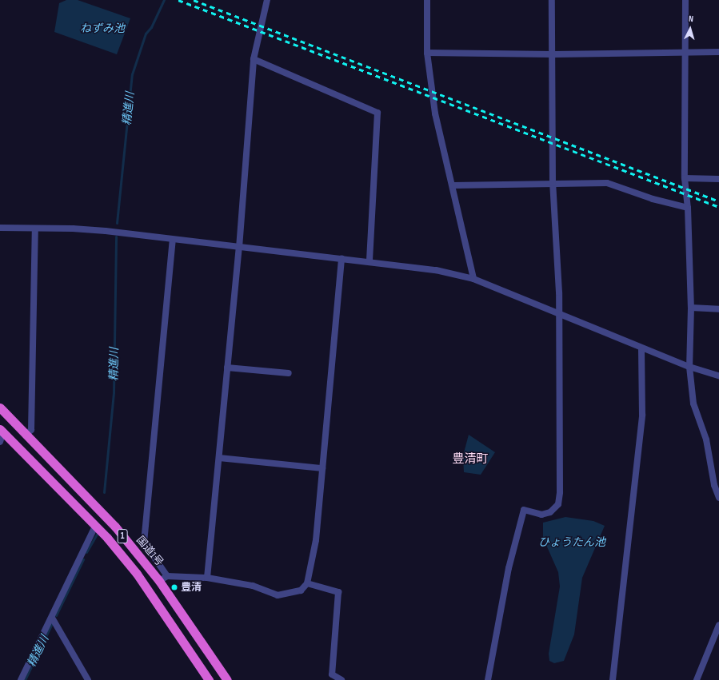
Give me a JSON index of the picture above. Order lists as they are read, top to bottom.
{
  "streets": {
    "highway": ["1", "国道1号"]
  },
  "districts": ["豊清町"],
  "water": ["ねずみ池", "精進川", "ひょうたん池"],
  "places": ["豊清"],
  "north": "top"
}
